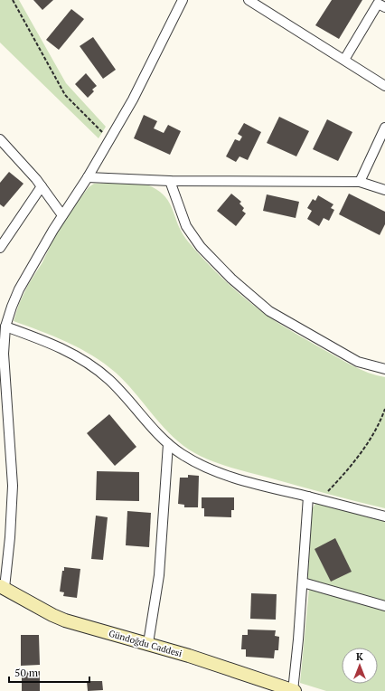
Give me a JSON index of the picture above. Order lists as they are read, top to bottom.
{
  "streets": {
    "street": ["Gündoğdu Caddesi"]
  },
  "scale_bar": "50 m",
  "north": "top"
}
